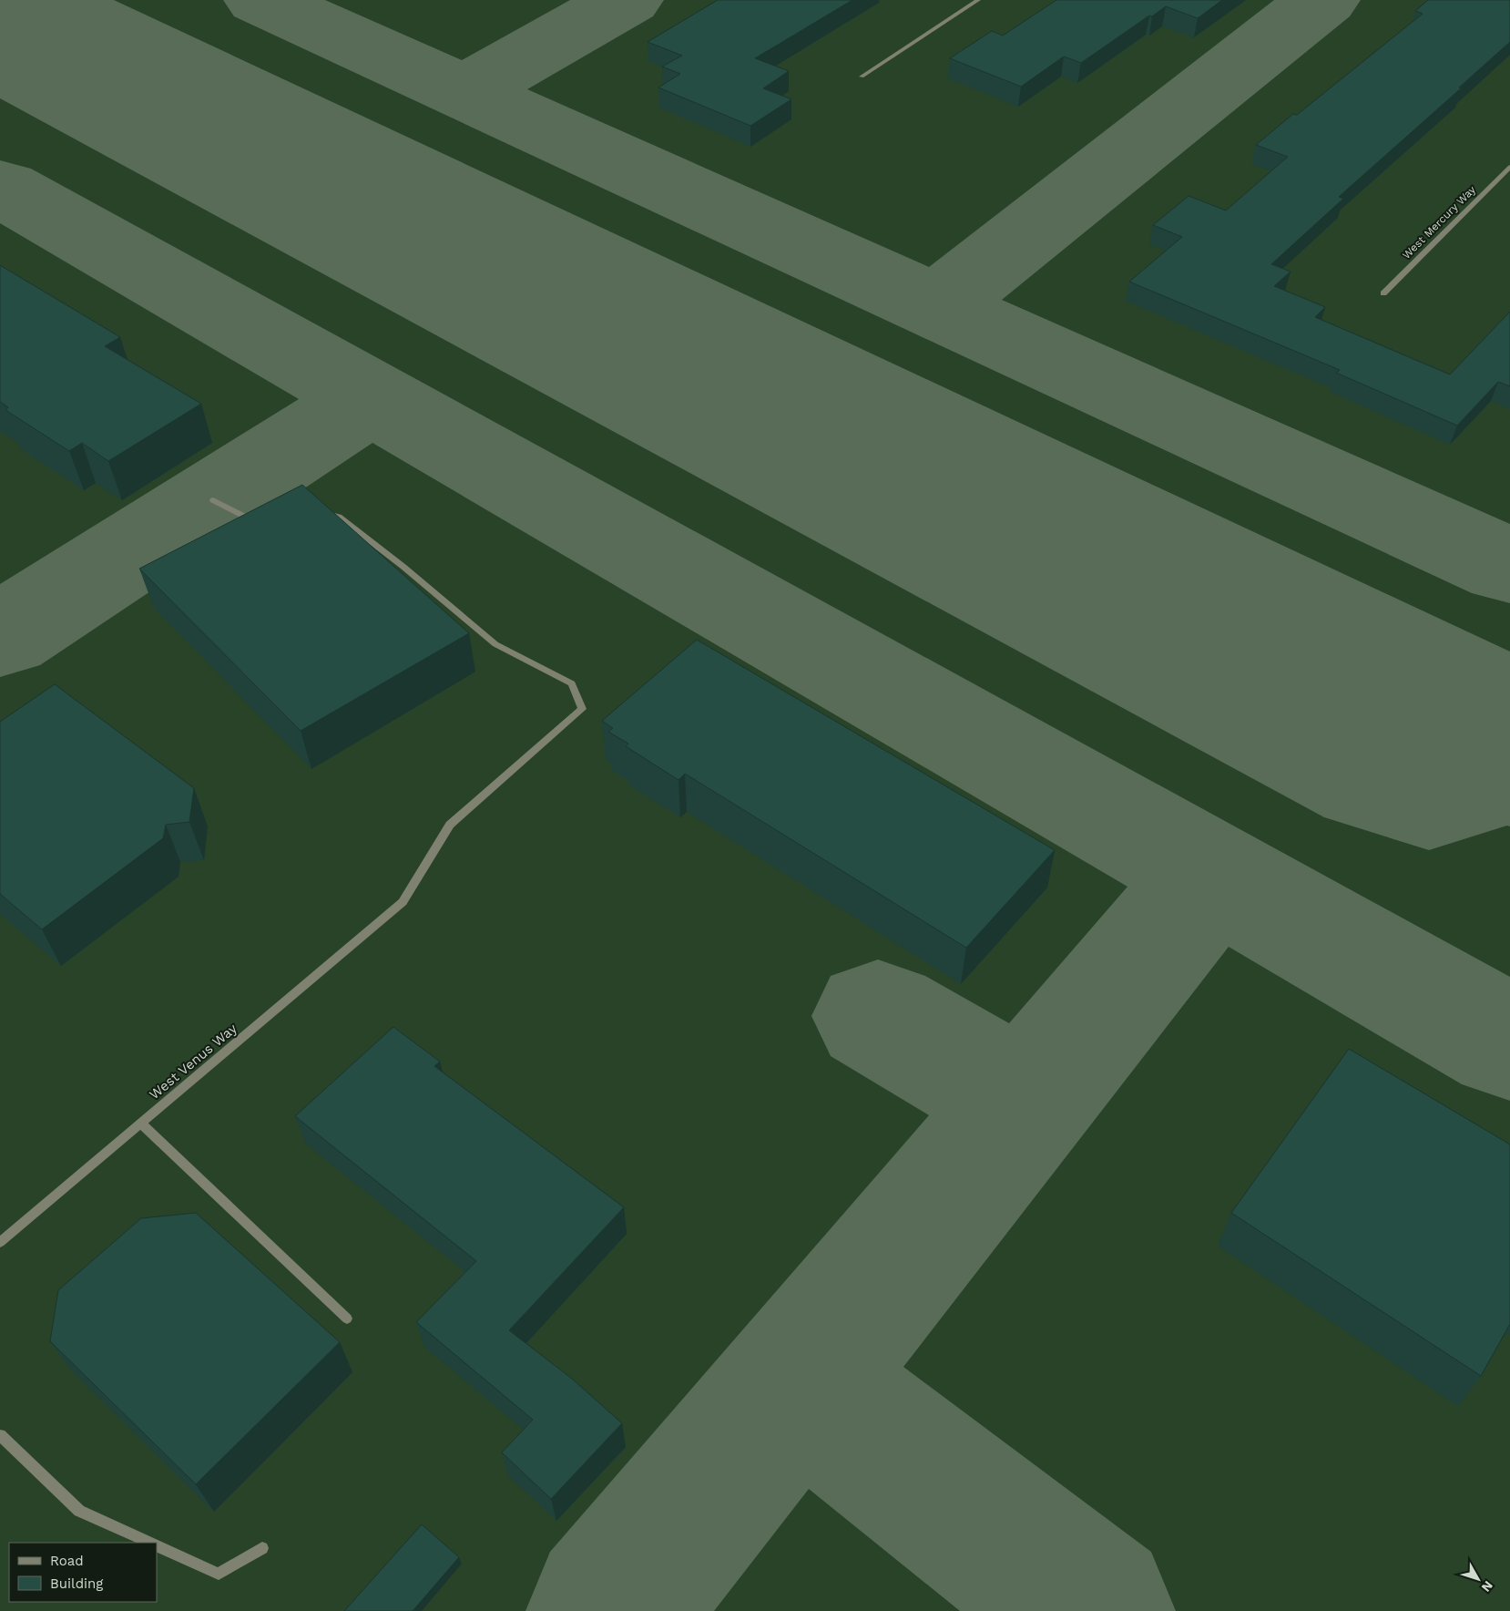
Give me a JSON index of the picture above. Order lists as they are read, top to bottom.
{
  "streets": {
    "street": ["West Mercury Way", "West Venus Way"]
  },
  "legend": ["Road", "Building"],
  "north": "bottom right"
}
